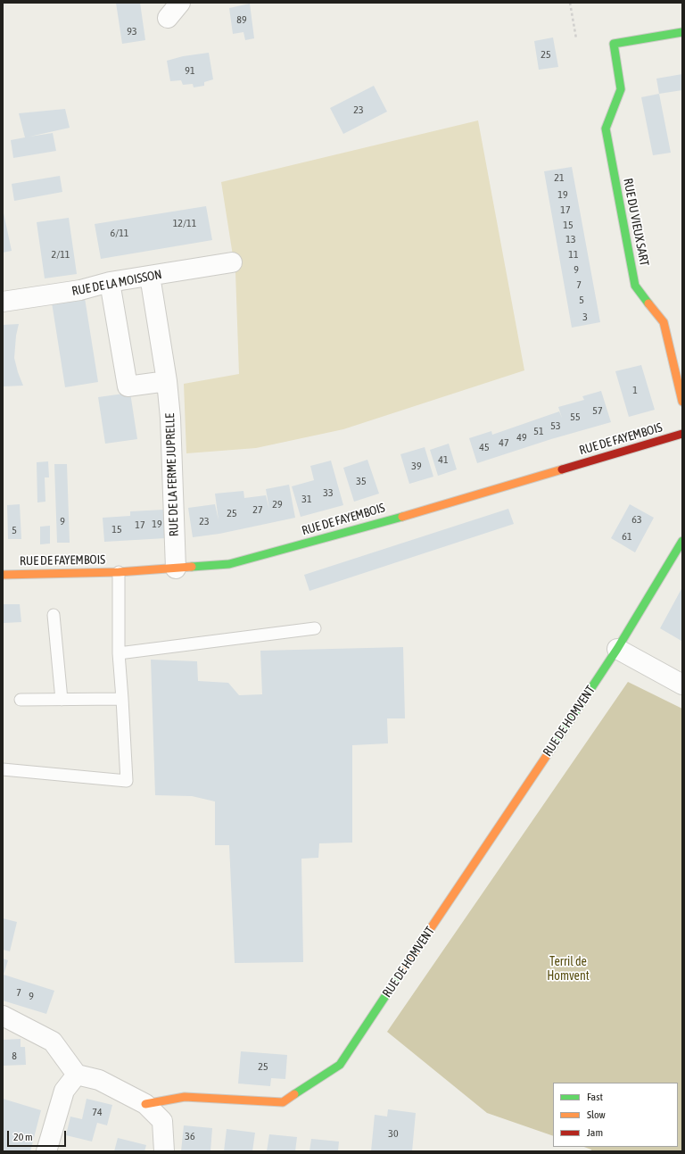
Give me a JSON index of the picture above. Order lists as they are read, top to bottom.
{
  "streets": {
    "street": [
      "RUE DU VIEUX SART",
      "RUE DE LA MOISSON",
      "RUE DE FAYEMBOIS",
      "RUE DE LA FERME JUPRELLE",
      "RUE DE HOMVENT"
    ]
  },
  "crossings": [
    ["RUE DE LA MOISSON", "RUE DE LA FERME JUPRELLE"],
    ["RUE DE FAYEMBOIS", "RUE DE LA FERME JUPRELLE"]
  ],
  "parks": ["Terril de Homvent"],
  "house_numbers": [
    "89",
    "93",
    "25",
    "91",
    "23",
    "21",
    "19",
    "17",
    "12/11",
    "15",
    "6/11",
    "13",
    "2/11",
    "11",
    "9",
    "7",
    "5",
    "3",
    "1",
    "57",
    "55",
    "53",
    "51",
    "49",
    "47",
    "45",
    "41",
    "39",
    "35",
    "33",
    "31",
    "29",
    "27",
    "25",
    "63",
    "9",
    "23",
    "19",
    "17",
    "15",
    "5",
    "61",
    "7",
    "9",
    "8",
    "25",
    "74",
    "30",
    "36"
  ],
  "legend": ["Fast", "Slow", "Jam"],
  "scale_bar": "20 m"
}
